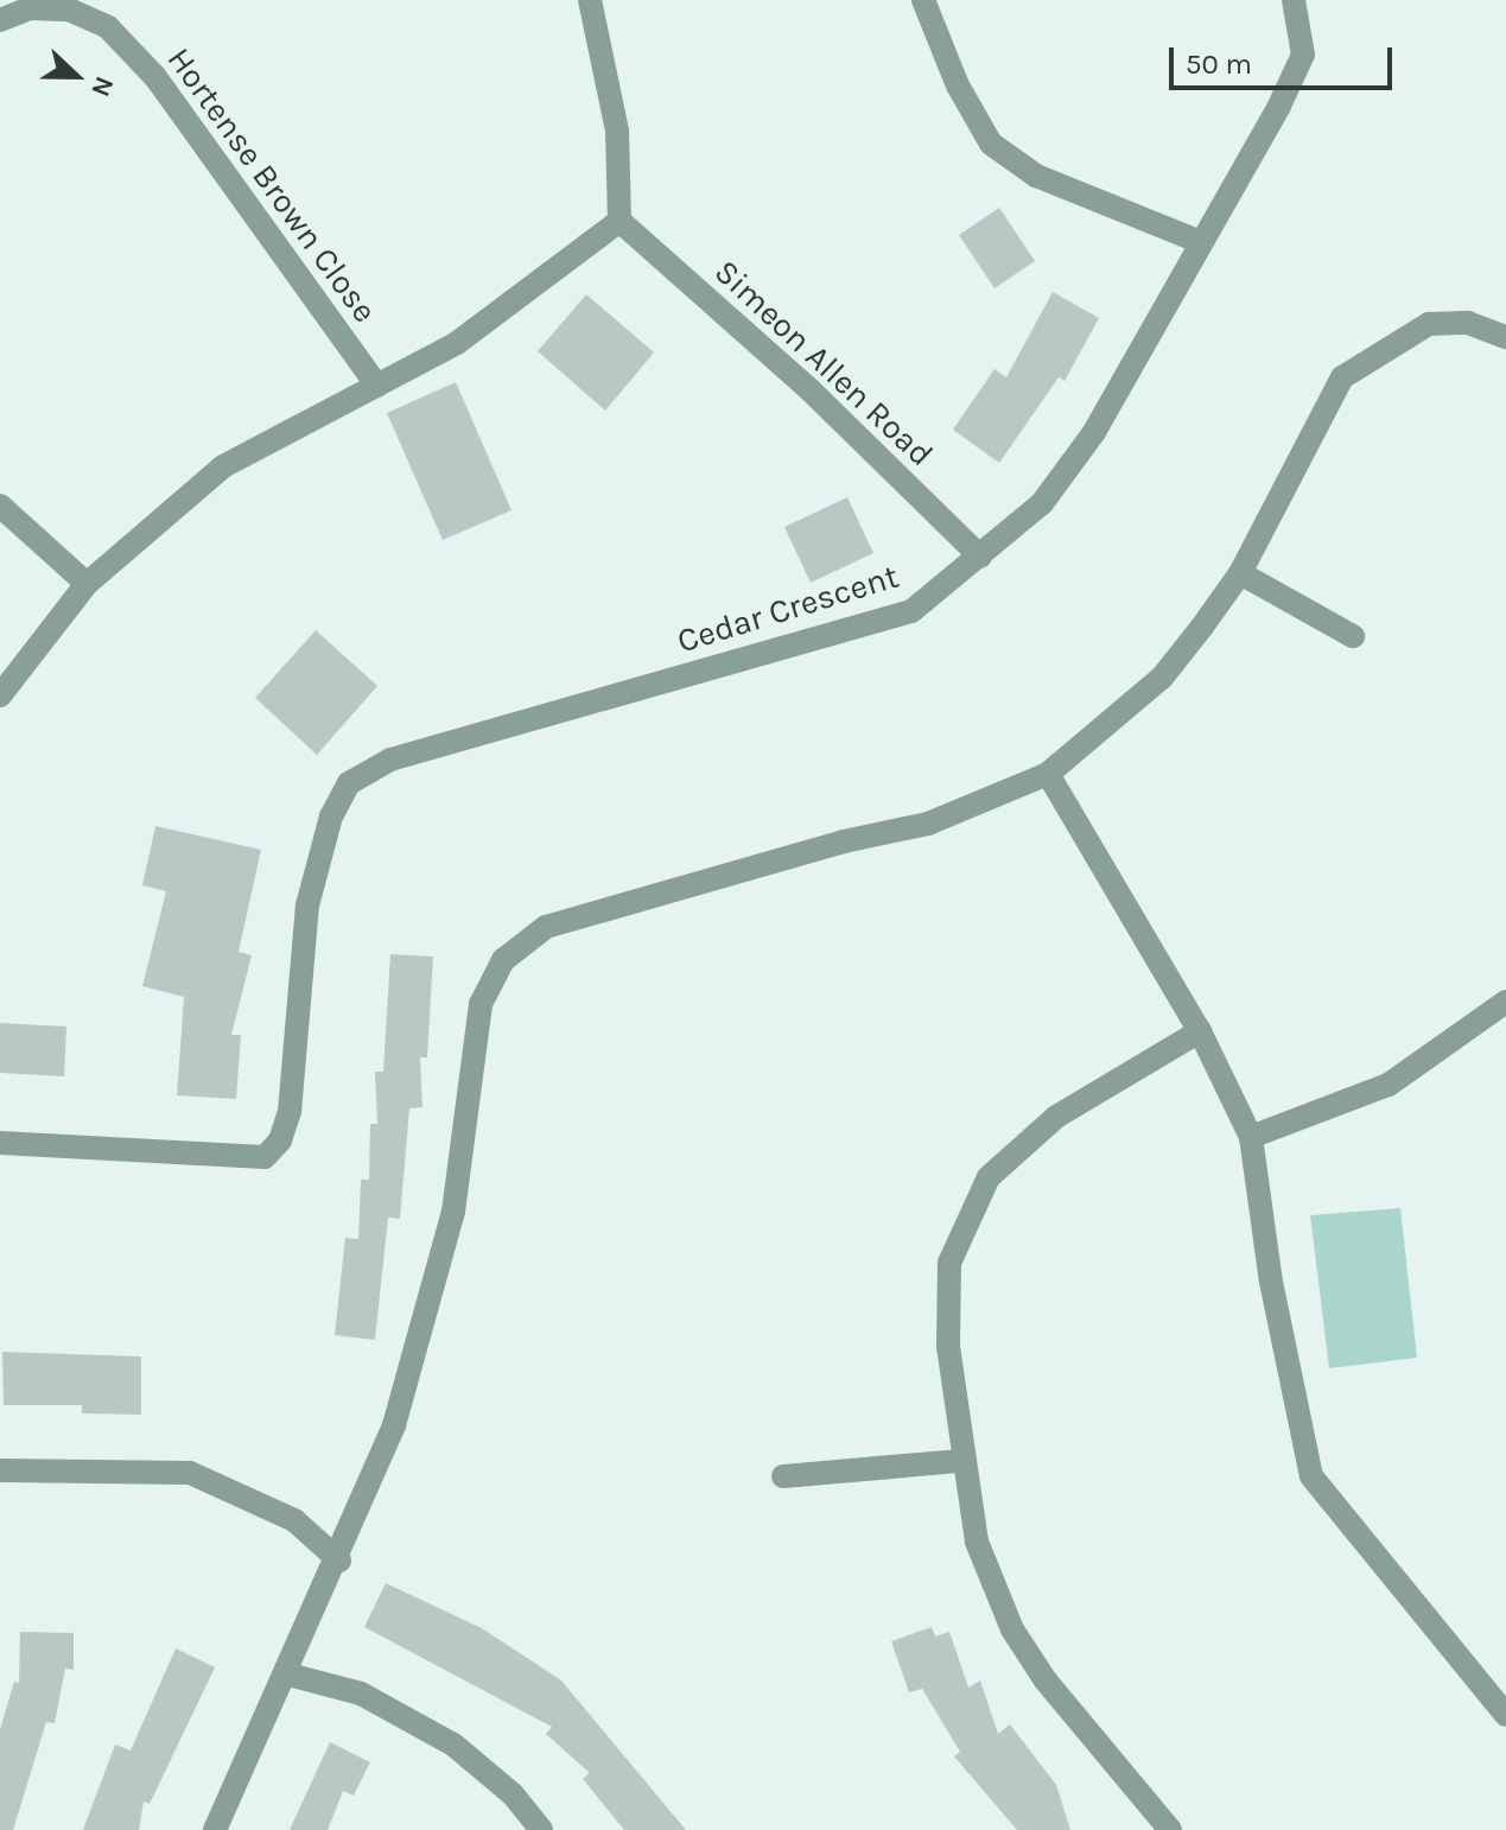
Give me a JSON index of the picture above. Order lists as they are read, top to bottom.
{
  "streets": {
    "street": ["Hortense Brown Close", "Simeon Allen Road", "Cedar Crescent"]
  },
  "crossings": [
    ["Simeon Allen Road", "Cedar Crescent"]
  ],
  "scale_bar": "50 m",
  "north": "right"
}
